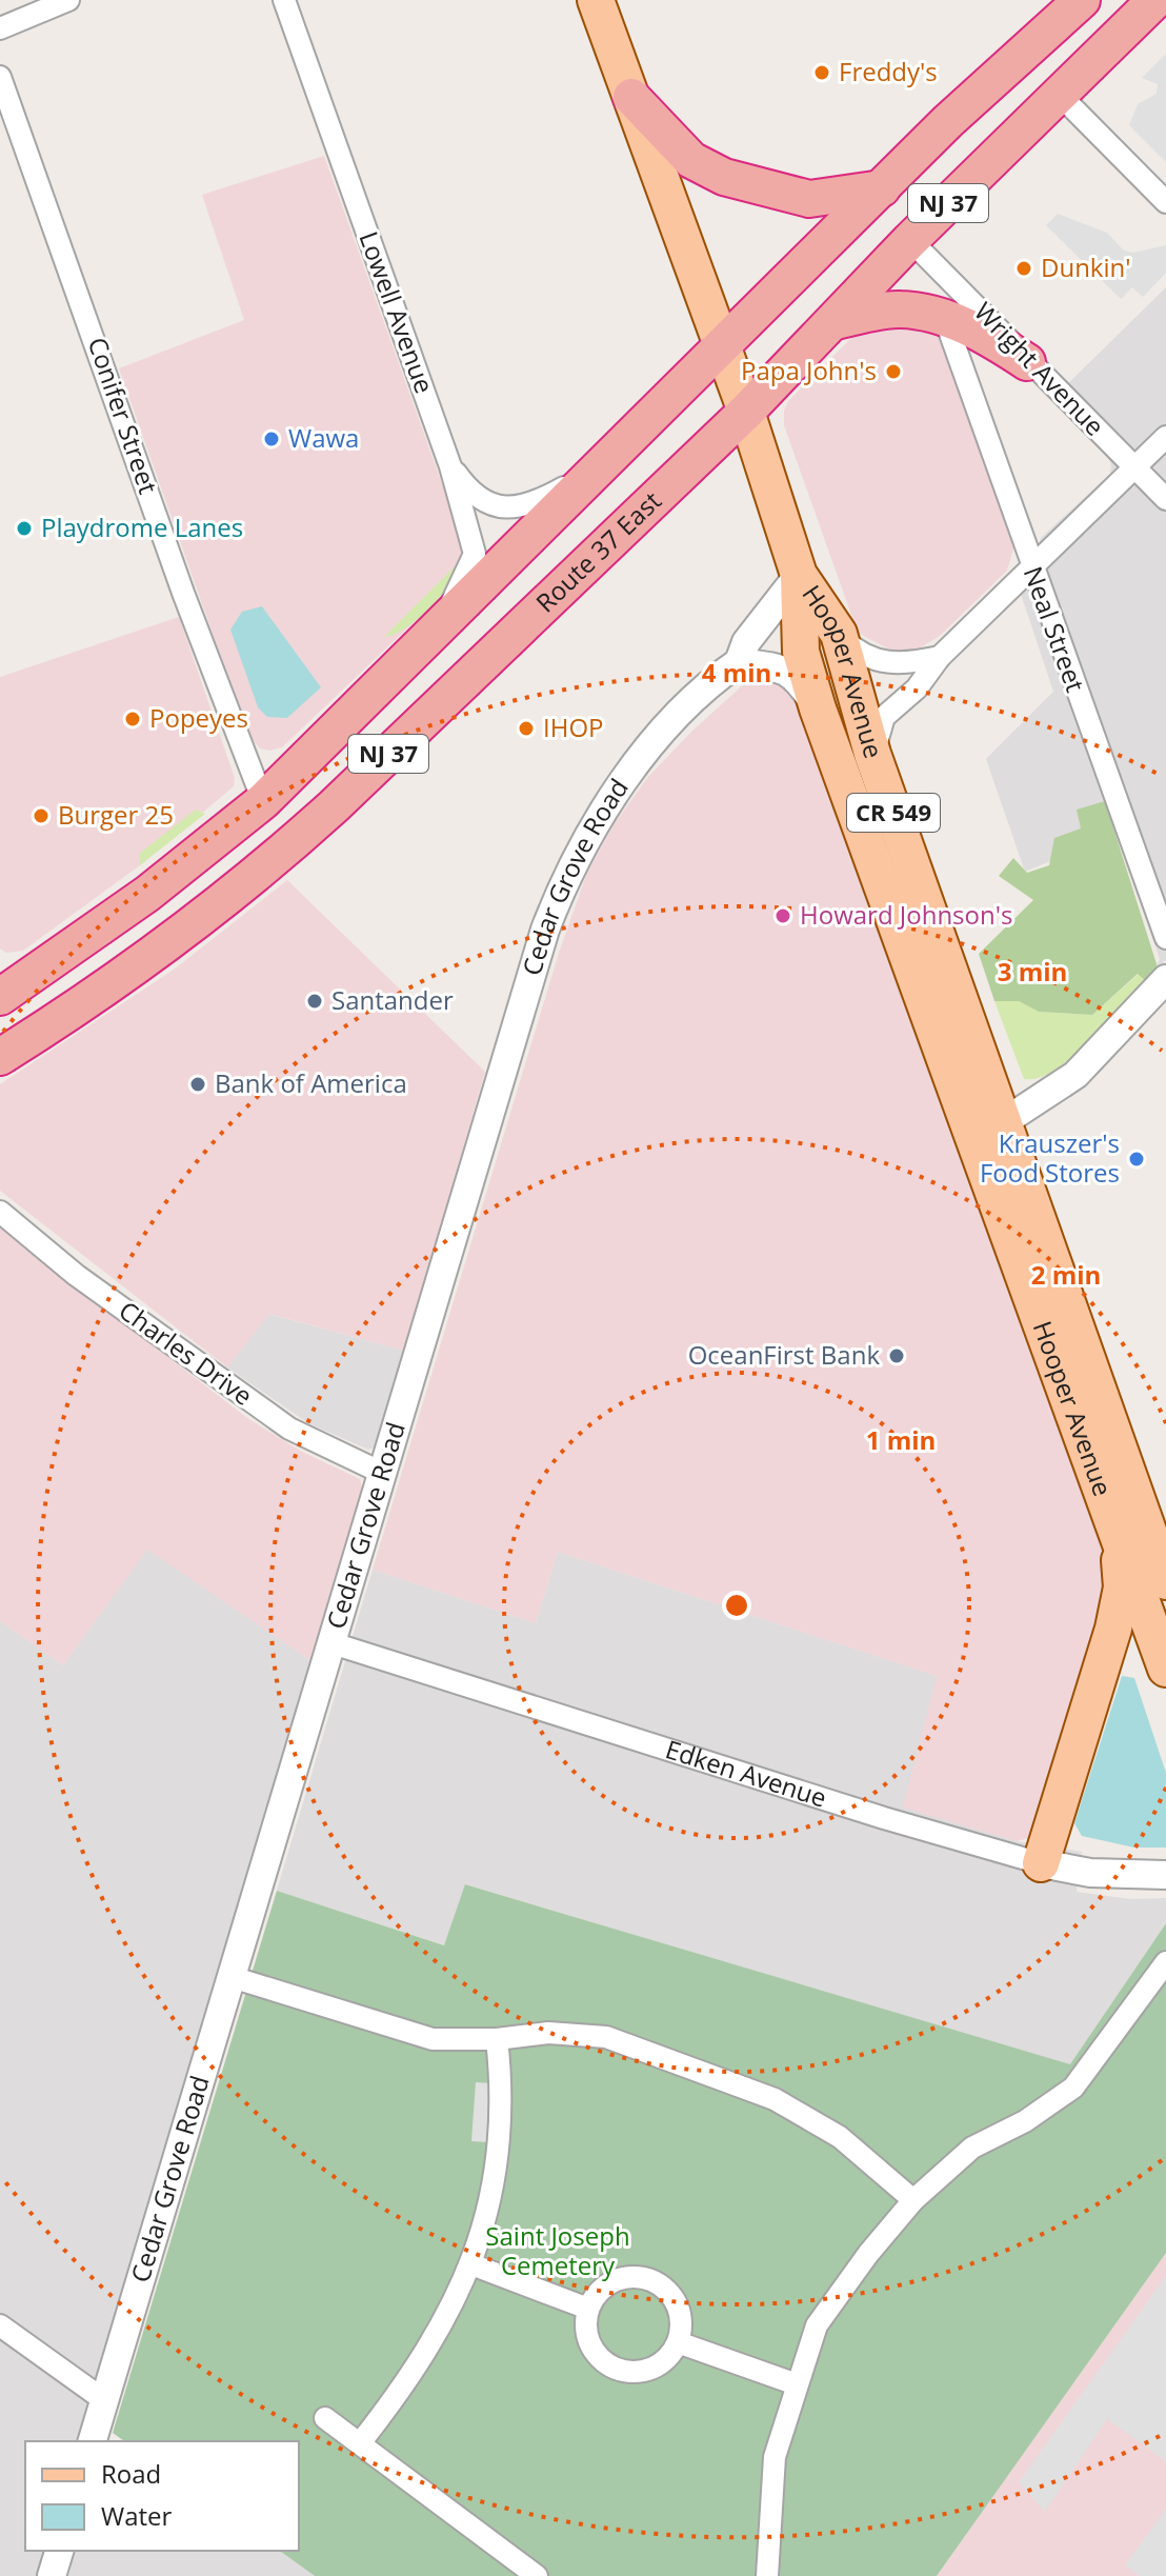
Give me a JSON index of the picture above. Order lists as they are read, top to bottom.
{
  "streets": {
    "highway": ["NJ 37", "Route 37 East"],
    "main road": ["Hooper Avenue", "CR 549"],
    "street": [
      "Lowell Avenue",
      "Wright Avenue",
      "Conifer Street",
      "Neal Street",
      "Cedar Grove Road",
      "Charles Drive",
      "Edken Avenue"
    ]
  },
  "crossings": [
    ["NJ 37", "Lowell Avenue"],
    ["NJ 37", "Conifer Street"],
    ["NJ 37", "Hooper Avenue"],
    ["Wright Avenue", "Route 37 East"],
    ["Route 37 East", "Hooper Avenue"],
    ["Hooper Avenue", "Cedar Grove Road"],
    ["Cedar Grove Road", "Charles Drive"],
    ["Cedar Grove Road", "Edken Avenue"]
  ],
  "parks": ["Saint Joseph Cemetery"],
  "places": [
    "Freddy's",
    "Dunkin'",
    "Papa John's",
    "Wawa",
    "Playdrome Lanes",
    "Popeyes",
    "IHOP",
    "Burger 25",
    "Howard Johnson's",
    "Santander",
    "Bank of America",
    "Krauszer's Food Stores",
    "OceanFirst Bank"
  ],
  "legend": ["Road", "Water"],
  "rings": [
    "4 min",
    "3 min",
    "2 min",
    "1 min"
  ]
}
